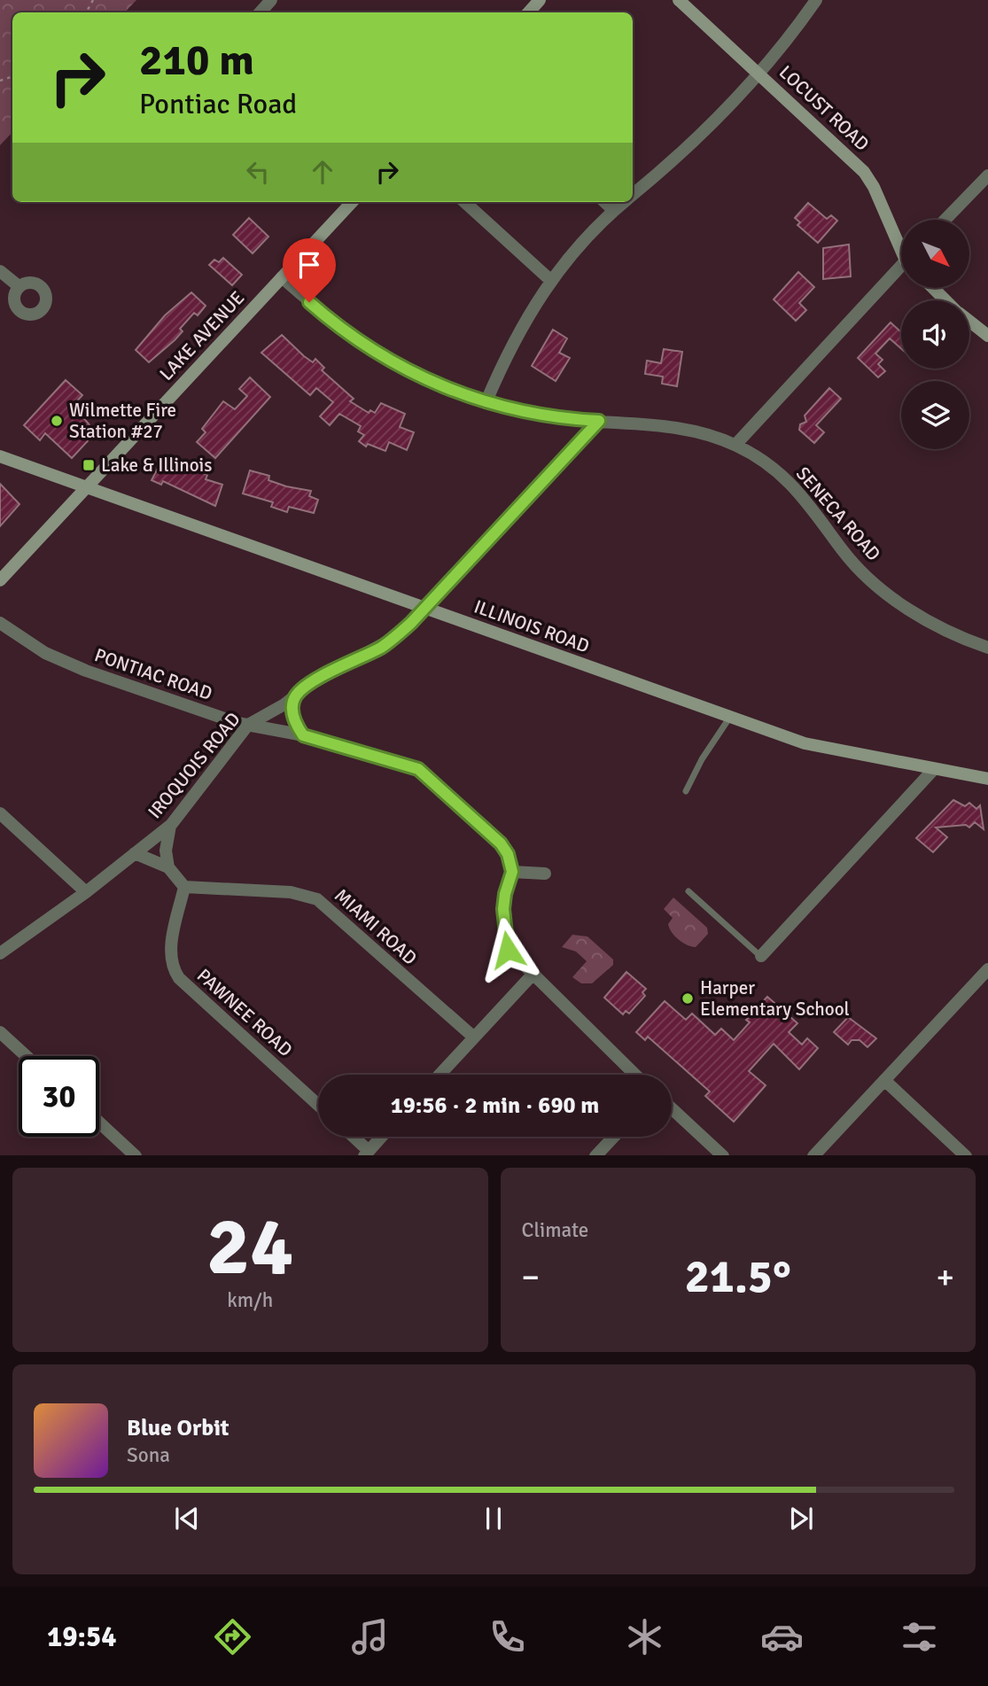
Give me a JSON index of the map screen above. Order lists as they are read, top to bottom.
{
  "streets": {
    "street": [
      "LOCUST ROAD",
      "LAKE AVENUE",
      "SENECA ROAD",
      "ILLINOIS ROAD",
      "PONTIAC ROAD",
      "IROQUOIS ROAD",
      "MIAMI ROAD",
      "PAWNEE ROAD"
    ]
  },
  "crossings": [
    ["LAKE AVENUE", "SENECA ROAD"],
    ["LAKE AVENUE", "ILLINOIS ROAD"],
    ["SENECA ROAD", "IROQUOIS ROAD"],
    ["ILLINOIS ROAD", "IROQUOIS ROAD"],
    ["PONTIAC ROAD", "IROQUOIS ROAD"],
    ["MIAMI ROAD", "PAWNEE ROAD"]
  ],
  "places": {
    "other": ["Wilmette Fire Station #27", "Harper Elementary School"],
    "transit": ["Lake & Illinois"]
  },
  "north": "bottom right",
  "page": {
    "turn": ["210 m", "Pontiac Road"],
    "limit": "30",
    "trip": "19:56 · 2 min · 690 m",
    "tile": [
      ["24", "km/h"],
      "Climate"
    ],
    "heat": ["−", "21.5°", "+"],
    "song": ["Blue Orbit", "Sona"],
    "tabs": "19:54"
  }
}
